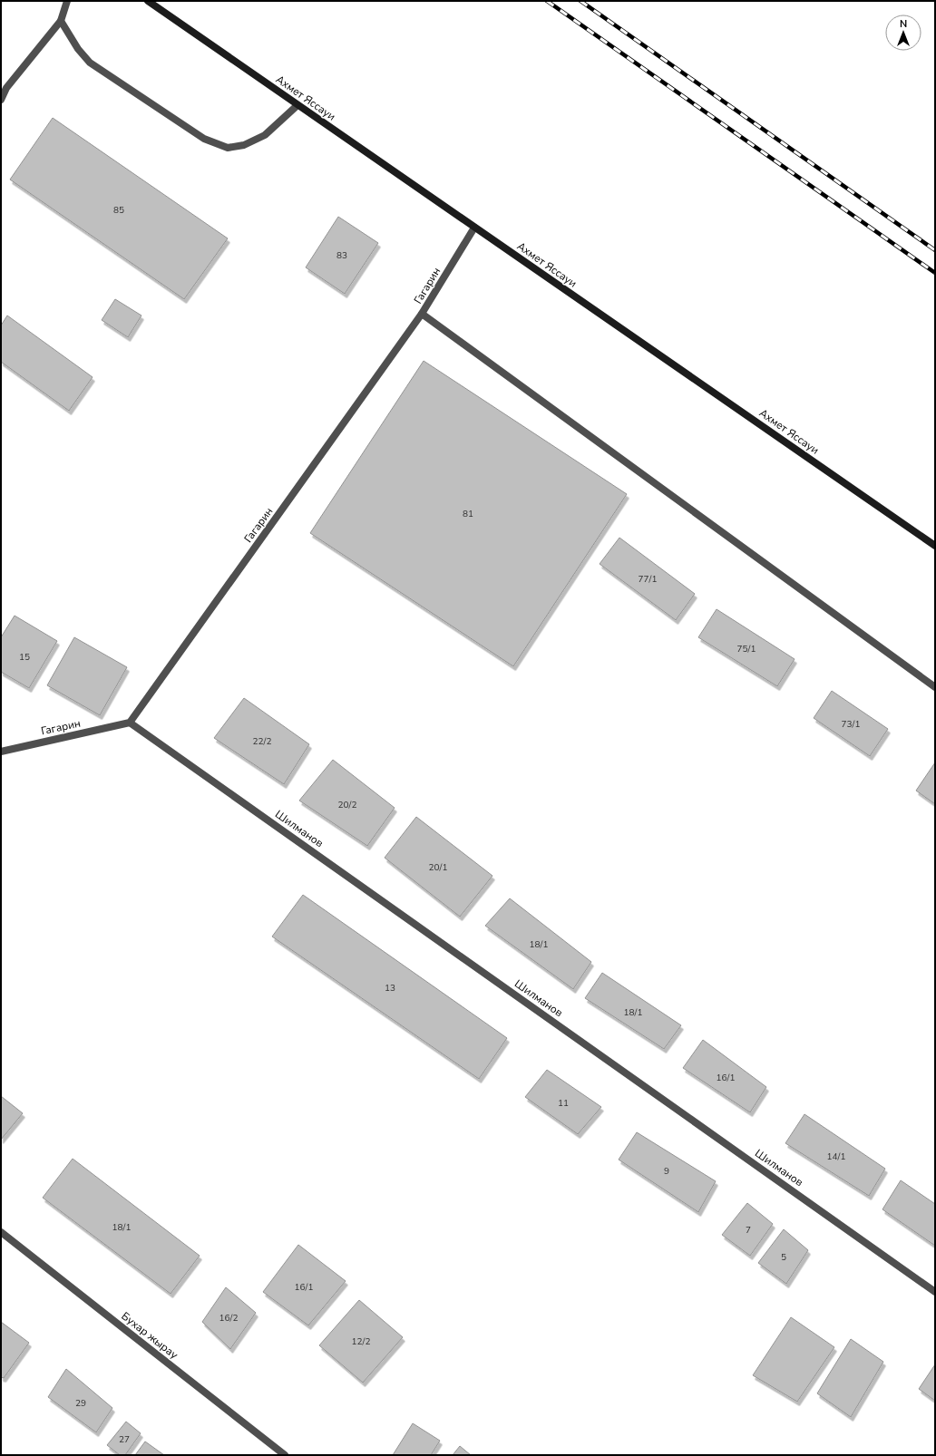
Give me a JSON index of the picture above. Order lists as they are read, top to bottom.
{
  "streets": {
    "main road": ["Ахмет Яссауи"],
    "street": ["Гагарин", "Шилманов", "Бухар жырау"]
  },
  "crossings": [
    ["Ахмет Яссауи", "Гагарин"],
    ["Гагарин", "Шилманов"]
  ],
  "house_numbers": [
    "85",
    "83",
    "81",
    "77/1",
    "75/1",
    "15",
    "73/1",
    "22/2",
    "20/2",
    "20/1",
    "18/1",
    "13",
    "18/1",
    "16/1",
    "11",
    "14/1",
    "9",
    "18/1",
    "7",
    "5",
    "16/1",
    "16/2",
    "12/2",
    "29",
    "27"
  ],
  "north": "top"
}
